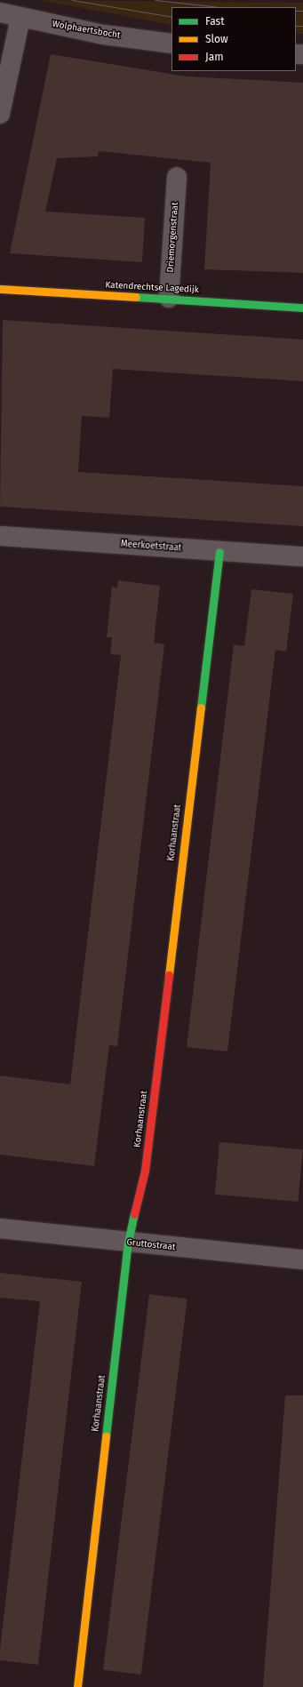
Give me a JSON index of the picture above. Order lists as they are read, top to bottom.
{
  "streets": {
    "street": [
      "Wolphaertsbocht",
      "Driemorgenstraat",
      "Katendrechtse Lagedijk",
      "Meerkoetstraat",
      "Korhaanstraat",
      "Gruttostraat"
    ]
  },
  "crossings": [
    ["Driemorgenstraat", "Katendrechtse Lagedijk"],
    ["Meerkoetstraat", "Korhaanstraat"],
    ["Korhaanstraat", "Gruttostraat"]
  ],
  "legend": ["Fast", "Slow", "Jam"]
}
